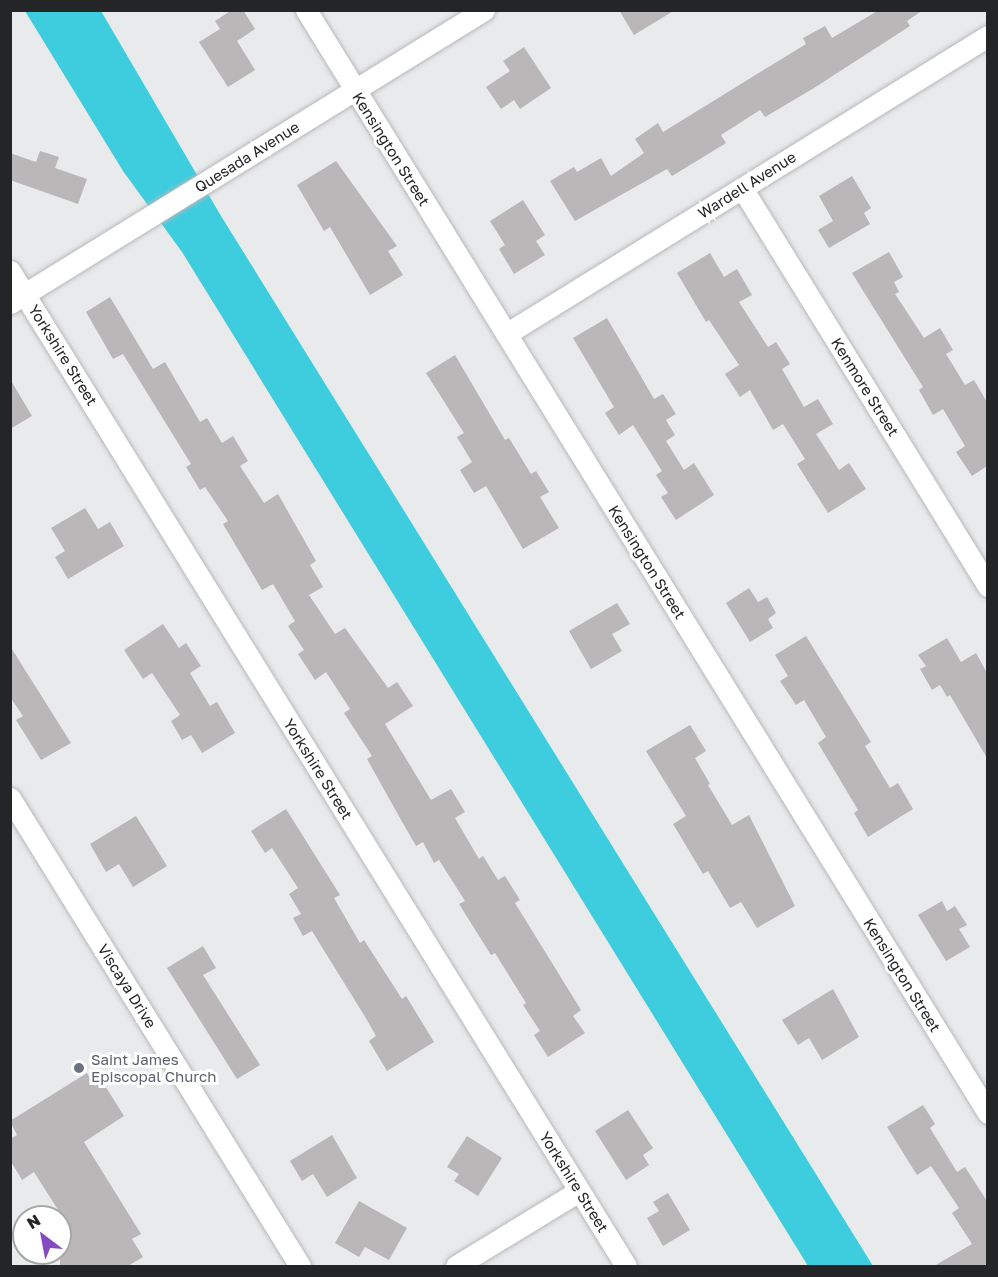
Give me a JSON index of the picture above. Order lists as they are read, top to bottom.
{
  "streets": {
    "street": [
      "Kensington Street",
      "Quesada Avenue",
      "Wardell Avenue",
      "Yorkshire Street",
      "Kenmore Street",
      "Viscaya Drive"
    ]
  },
  "crossings": [
    ["Kensington Street", "Quesada Avenue"],
    ["Kensington Street", "Wardell Avenue"],
    ["Quesada Avenue", "Yorkshire Street"],
    ["Wardell Avenue", "Kenmore Street"]
  ],
  "places": ["Saint James Episcopal Church"],
  "north": "top left"
}
